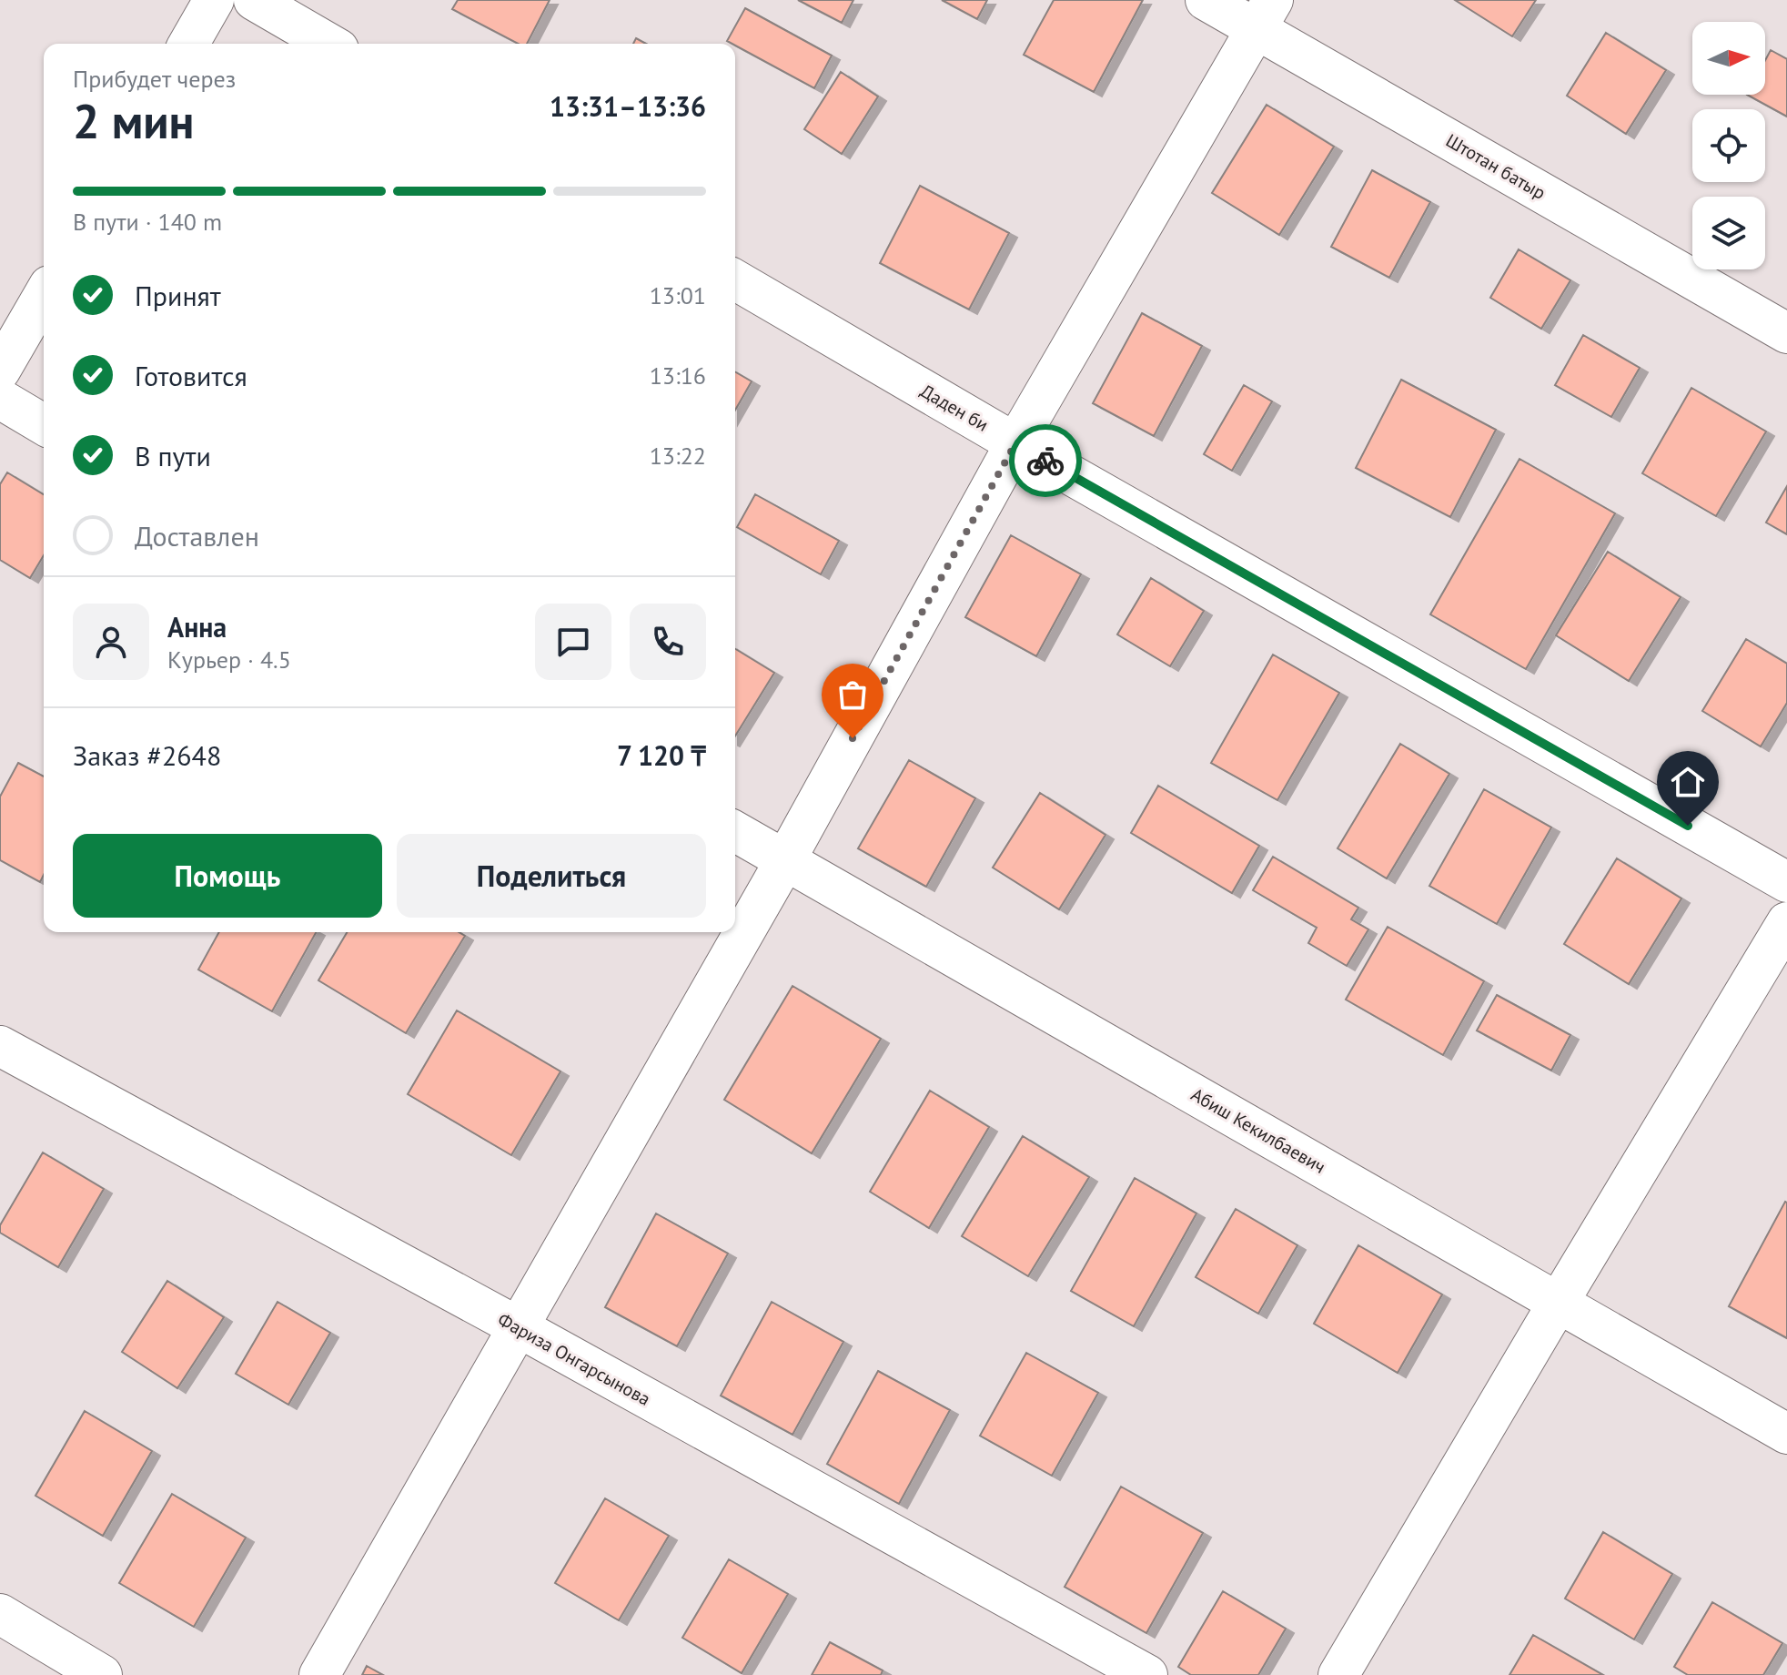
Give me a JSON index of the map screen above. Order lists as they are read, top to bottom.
{
  "streets": {
    "street": [
      "Штотан батыр",
      "Даден би",
      "Абиш Кекилбаевич",
      "Фариза Онгарсынова"
    ]
  },
  "north": "right",
  "page": {
    "heading": ["2 мин", "Прибудет через", "13:31–13:36"],
    "panel": [
      "Анна",
      "Курьер · 4.5",
      "Заказ #2648",
      "7 120 ₸"
    ],
    "bar": "В пути · 140 m",
    "list": [
      ["Принят", "13:01"],
      ["Готовится", "13:16"],
      ["В пути", "13:22"],
      "Доставлен"
    ],
    "buttons": ["Помощь", "Поделиться"]
  }
}
